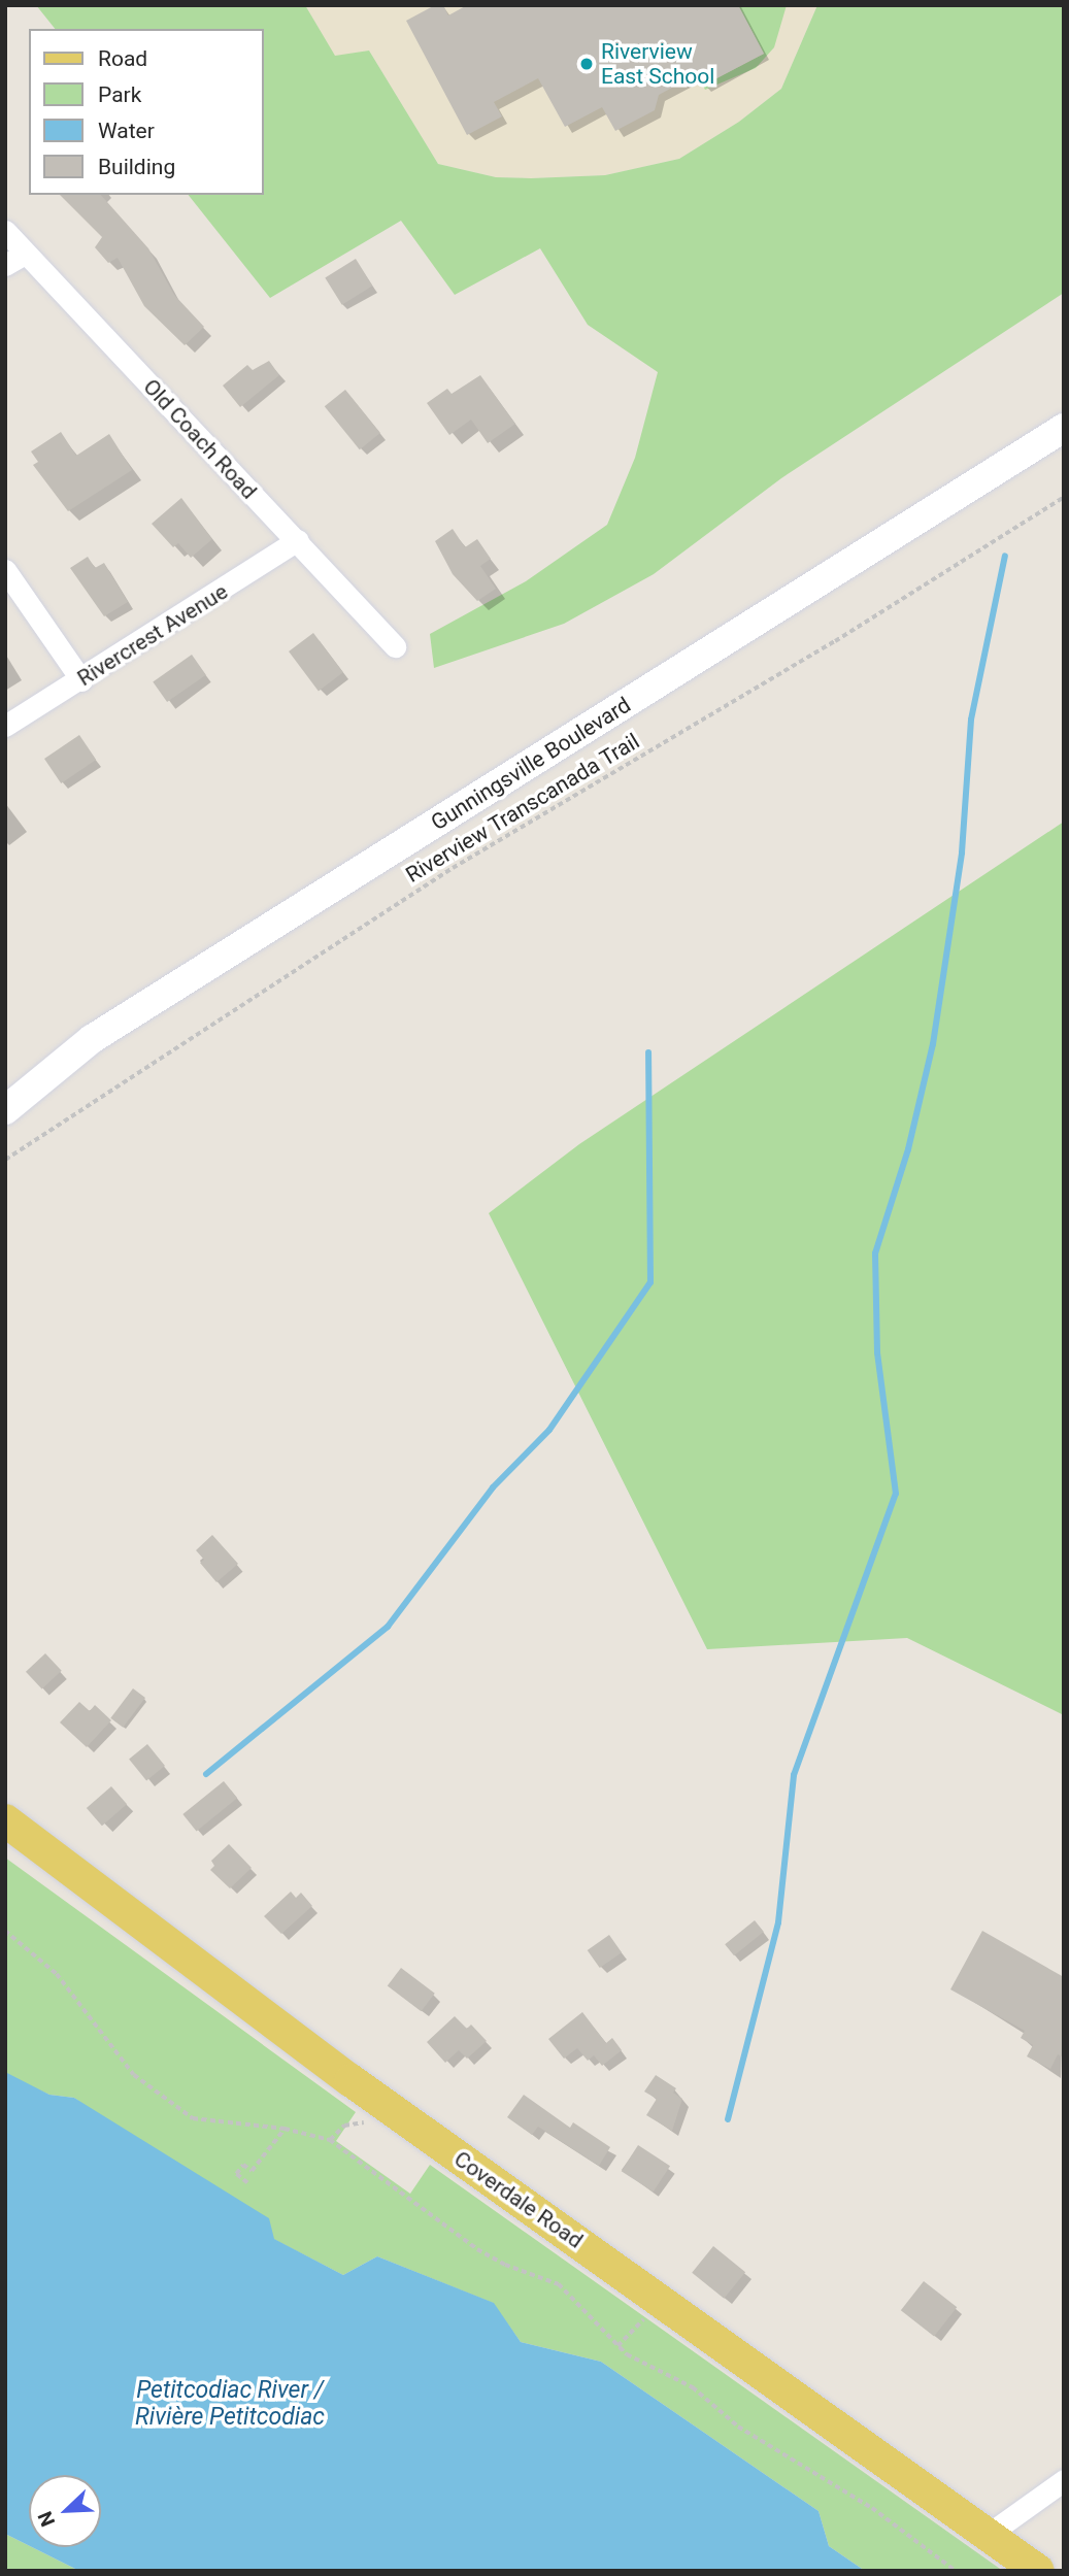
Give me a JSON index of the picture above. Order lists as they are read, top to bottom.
{
  "streets": {
    "main road": ["Gunningsville Boulevard", "Coverdale Road"],
    "street": ["Old Coach Road", "Rivercrest Avenue"],
    "path": ["Riverview Transcanada Trail"]
  },
  "crossings": [
    ["Old Coach Road", "Rivercrest Avenue"]
  ],
  "water": ["Petitcodiac River / Rivière Petitcodiac"],
  "places": ["Riverview East School"],
  "legend": [
    "Road",
    "Park",
    "Water",
    "Building"
  ],
  "north": "bottom left"
}
